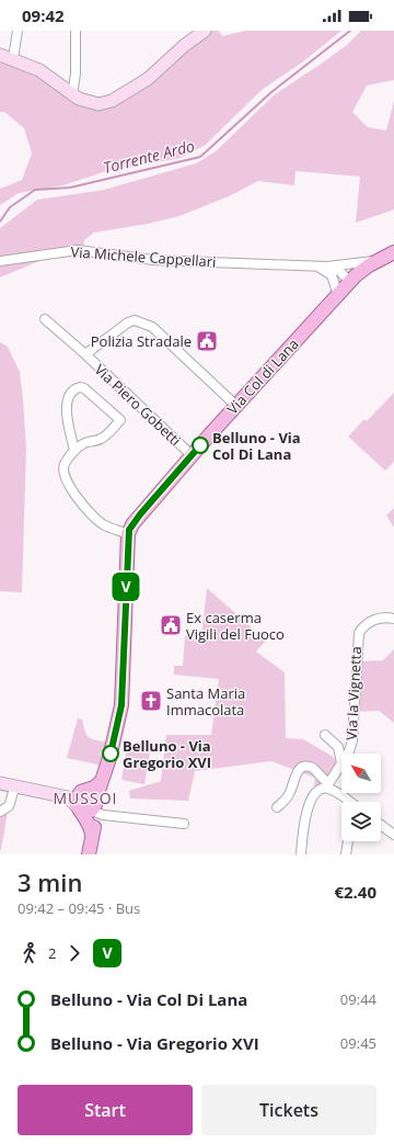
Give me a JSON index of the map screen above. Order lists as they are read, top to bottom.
{
  "streets": {
    "main road": ["Via Col di Lana"],
    "street": ["Via Michele Cappellari", "Via Piero Gobetti", "Via la Vignetta"]
  },
  "crossings": [
    ["Via Michele Cappellari", "Via Col di Lana"],
    ["Via Col di Lana", "Via Piero Gobetti"]
  ],
  "districts": ["MUSSOI"],
  "water": ["Torrente Ardo"],
  "places": {
    "public building": ["Polizia Stradale", "Ex caserma Vigili del Fuoco"],
    "other": ["Belluno - Via Col Di Lana", "Belluno - Via Gregorio XVI"],
    "church": ["Santa Maria Immacolata"]
  },
  "lines": ["bus line V"],
  "north": "top left",
  "page": {
    "status": "09:42",
    "on_map": "V",
    "heading": ["3 min", "09:42 – 09:45 · Bus", "€2.40"],
    "legs": ["2", "V"],
    "list": [
      {
        "name": "Belluno - Via Col Di Lana",
        "value": "09:44"
      },
      {
        "name": "Belluno - Via Gregorio XVI",
        "value": "09:45"
      }
    ],
    "buttons": ["Start", "Tickets"]
  }
}
